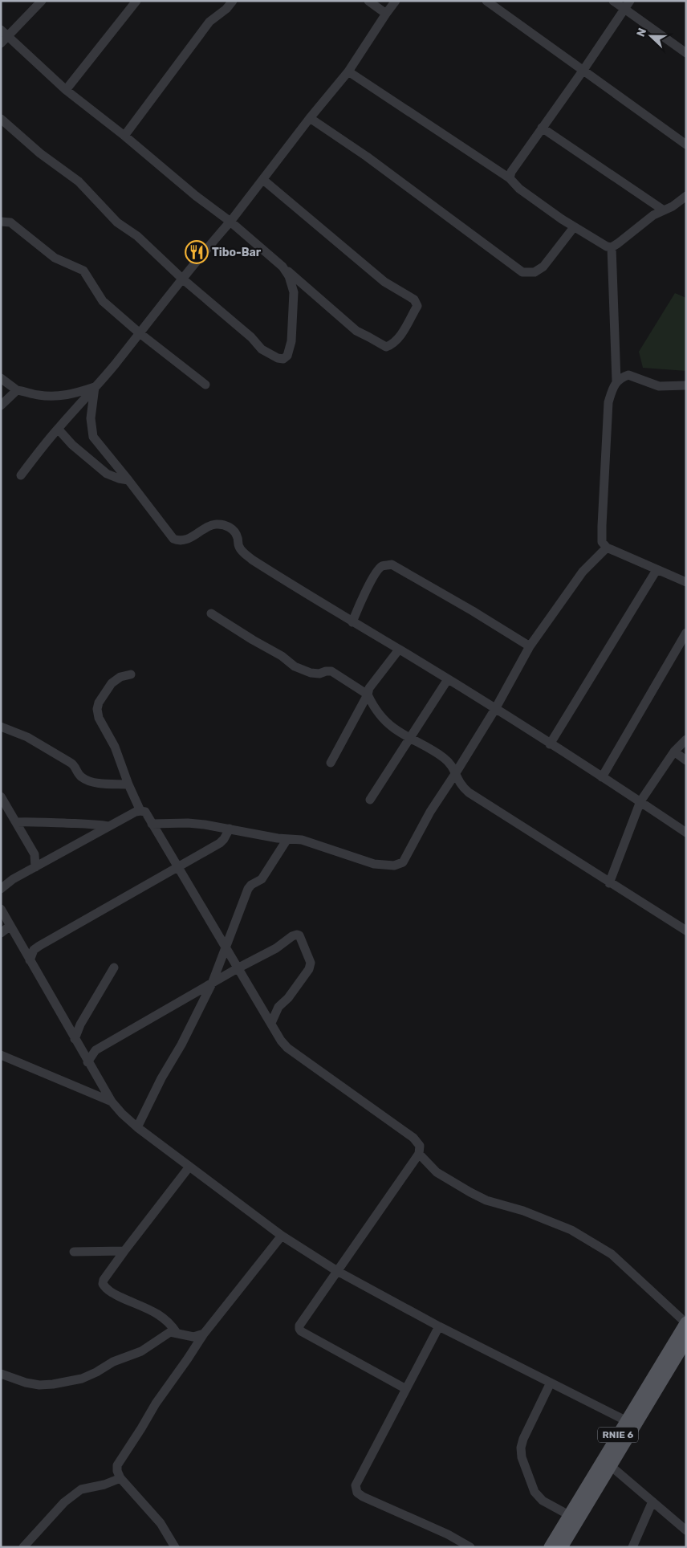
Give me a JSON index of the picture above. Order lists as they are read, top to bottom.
{
  "streets": {
    "main road": ["RNIE 6"]
  },
  "places": {
    "restaurant": ["Tibo-Bar"]
  },
  "north": "left"
}
